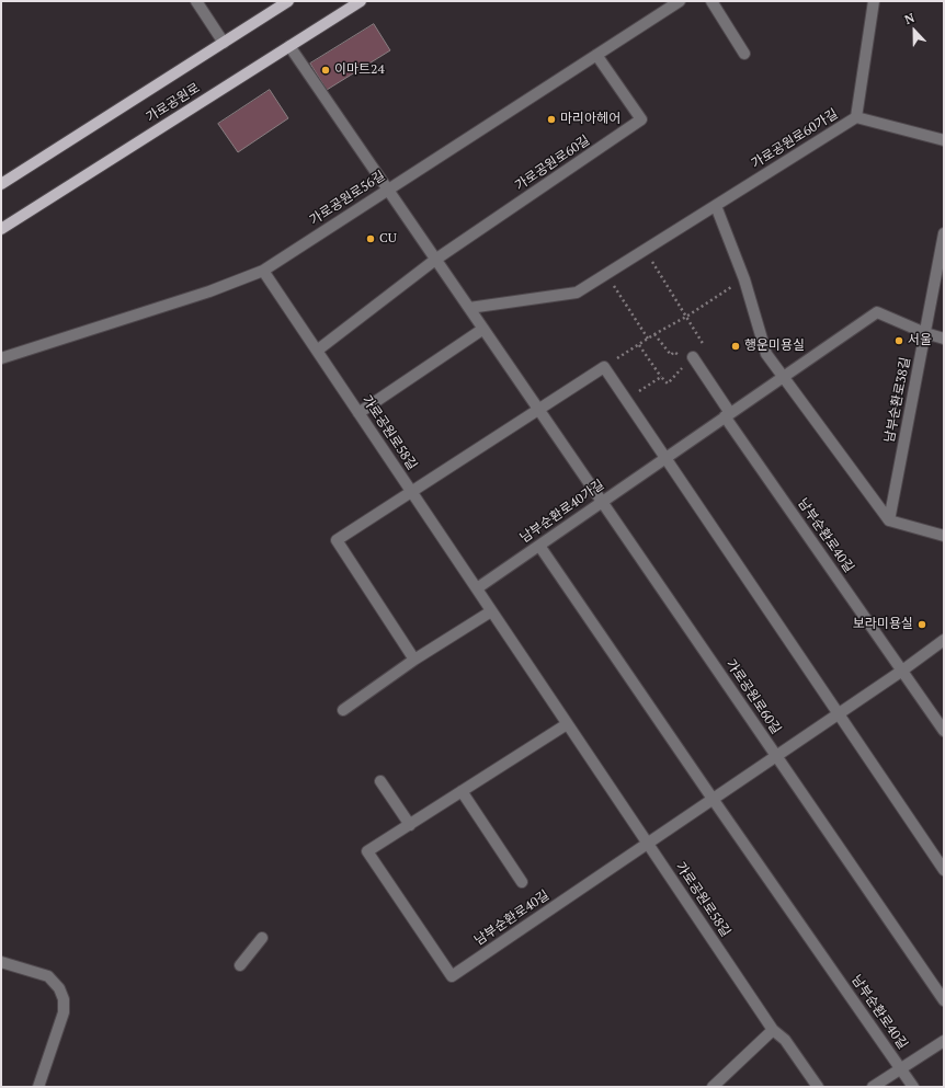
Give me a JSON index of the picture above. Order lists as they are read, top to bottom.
{
  "streets": {
    "main road": ["가로공원로"],
    "street": [
      "가로공원로60가길",
      "가로공원로60길",
      "가로공원로56길",
      "남부순환로38길",
      "가로공원로58길",
      "남부순환로40가길",
      "남부순환로40길"
    ]
  },
  "crossings": [
    ["가로공원로", "가로공원로60길"],
    ["가로공원로60가길", "가로공원로60길"],
    ["가로공원로60길", "가로공원로56길"],
    ["가로공원로60길", "가로공원로58길"],
    ["가로공원로60길", "남부순환로40가길"],
    ["가로공원로60길", "남부순환로40길"],
    ["가로공원로56길", "가로공원로58길"],
    ["남부순환로38길", "남부순환로40가길"],
    ["가로공원로58길", "남부순환로40가길"],
    ["가로공원로58길", "남부순환로40길"],
    ["남부순환로40가길", "남부순환로40길"]
  ],
  "places": [
    "이마트24",
    "마리아헤어",
    "CU",
    "서울",
    "행운미용실",
    "보라미용실"
  ],
  "north": "top"
}
